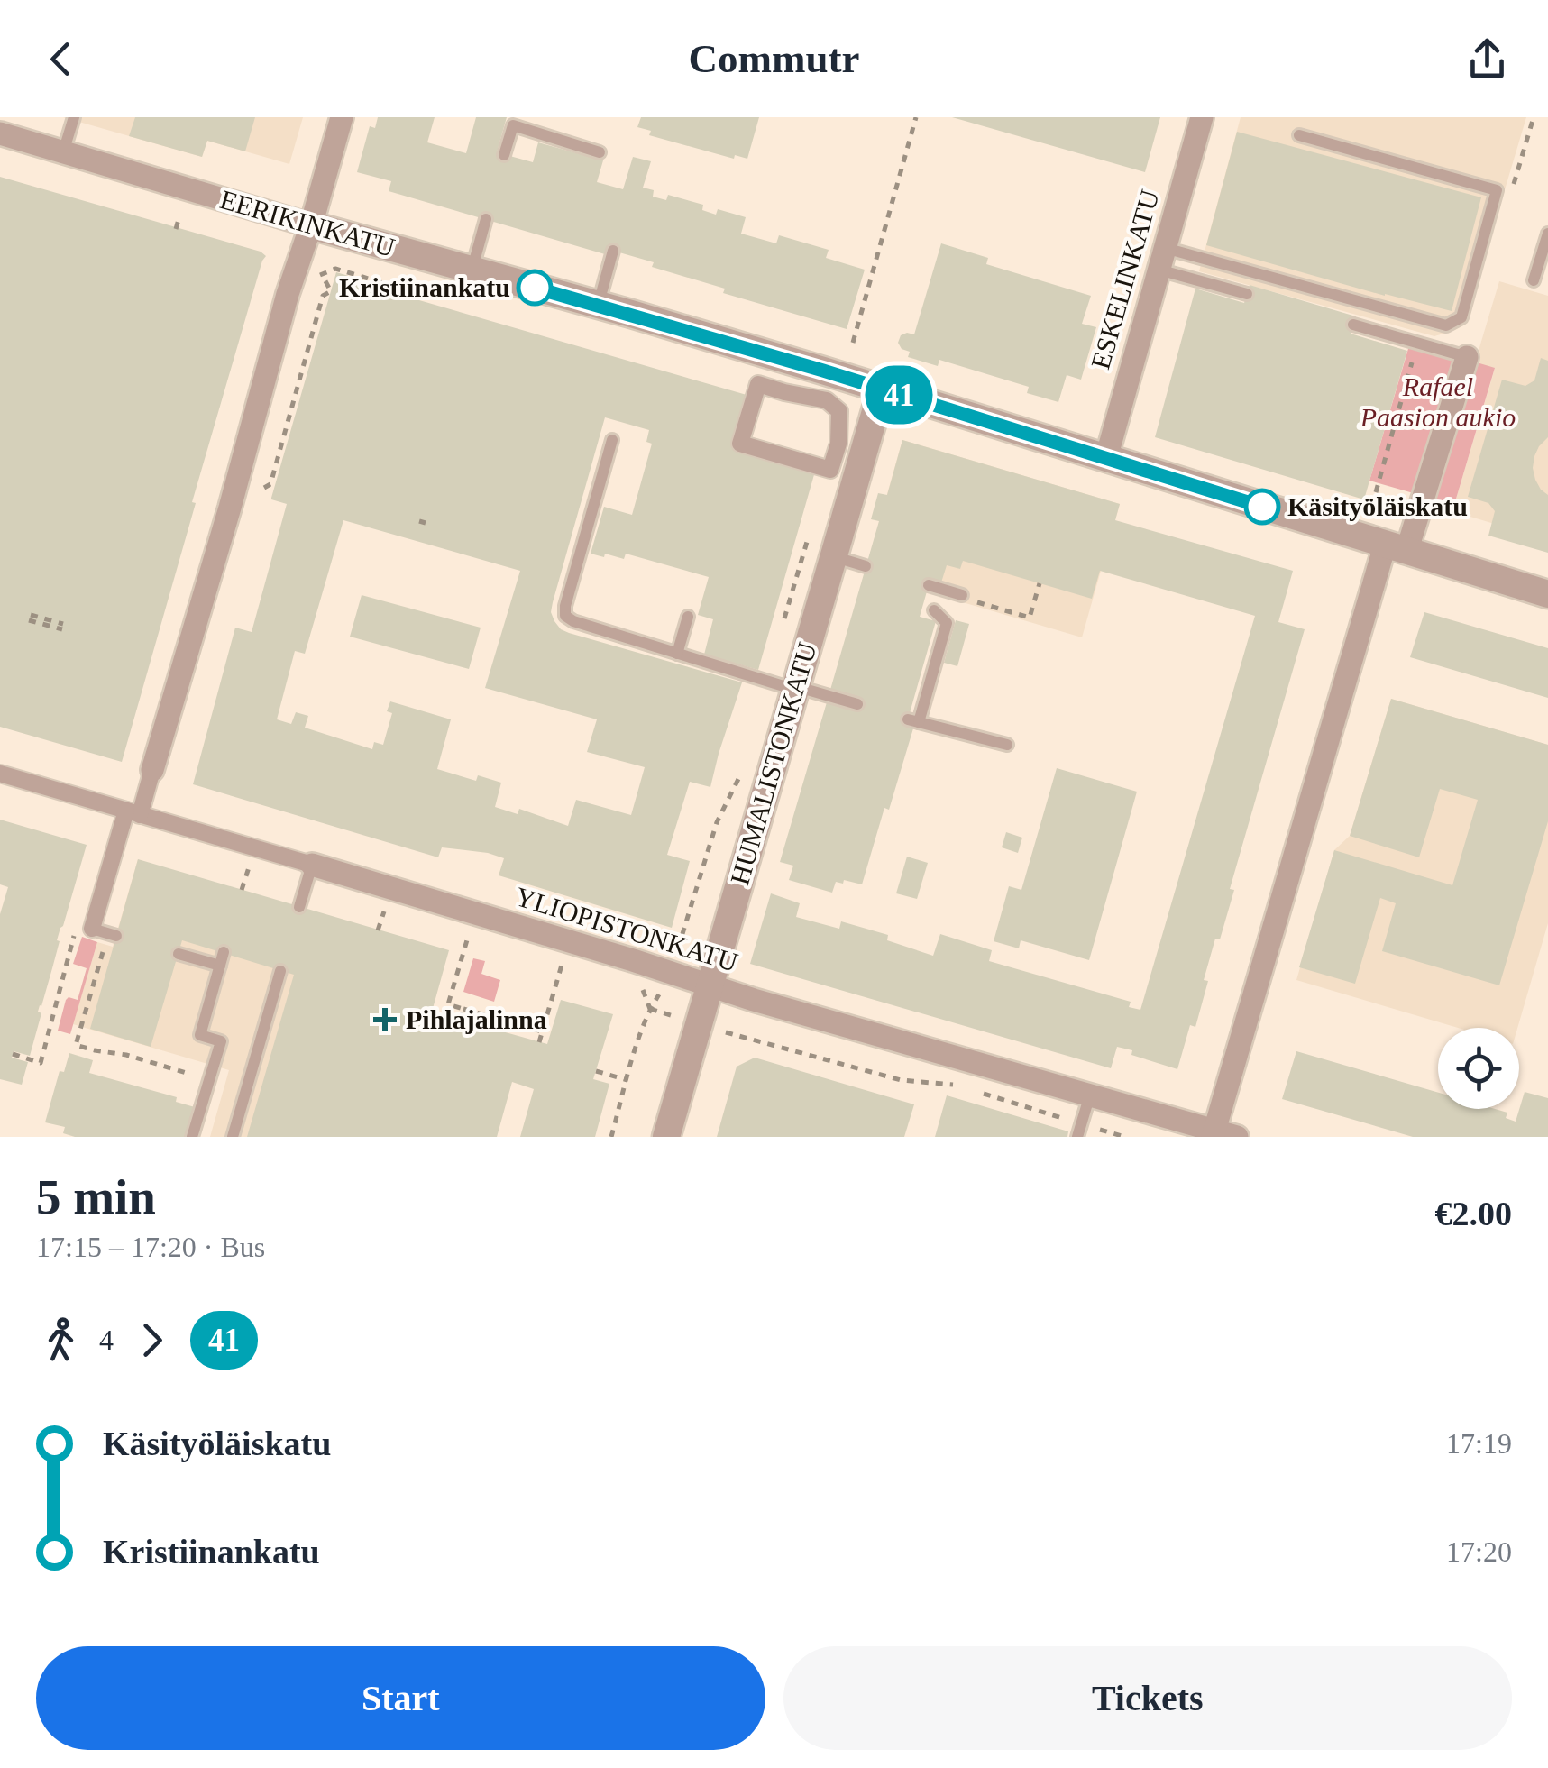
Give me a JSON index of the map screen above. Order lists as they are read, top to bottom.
{
  "streets": {
    "street": [
      "EERIKINKATU",
      "ESKELINKATU",
      "HUMALISTONKATU",
      "YLIOPISTONKATU"
    ]
  },
  "crossings": [
    ["EERIKINKATU", "ESKELINKATU"],
    ["EERIKINKATU", "HUMALISTONKATU"],
    ["HUMALISTONKATU", "YLIOPISTONKATU"]
  ],
  "parks": ["Rafael Paasion aukio"],
  "places": {
    "other": ["Kristiinankatu", "Käsityöläiskatu"],
    "health": ["Pihlajalinna"]
  },
  "lines": ["bus line 41"],
  "page": {
    "header": "Commutr",
    "on_map": "41",
    "heading": ["5 min", "17:15 – 17:20 · Bus", "€2.00"],
    "legs": ["4", "41"],
    "list": [
      {
        "name": "Käsityöläiskatu",
        "value": "17:19"
      },
      {
        "name": "Kristiinankatu",
        "value": "17:20"
      }
    ],
    "buttons": ["Start", "Tickets"]
  }
}
